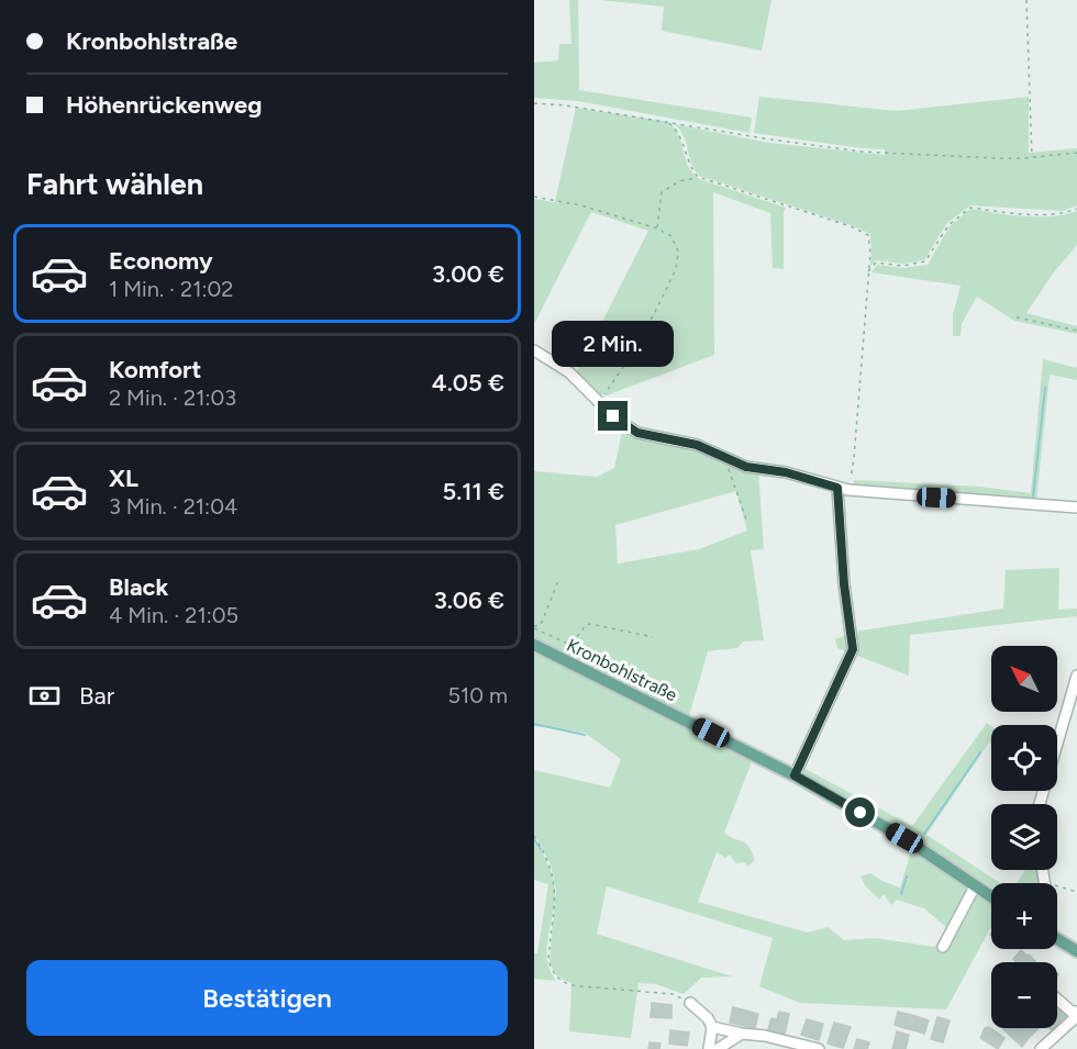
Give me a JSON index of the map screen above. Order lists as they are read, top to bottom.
{
  "streets": {
    "main road": ["Kronbohlstraße"]
  },
  "north": "top left",
  "page": {
    "banner": ["Kronbohlstraße", "Höhenrückenweg"],
    "heading": "Fahrt wählen",
    "list": [
      {
        "name": "Economy",
        "note": "1 Min. · 21:02",
        "value": "3.00 €"
      },
      {
        "name": "Komfort",
        "note": "2 Min. · 21:03",
        "value": "4.05 €"
      },
      {
        "name": "XL",
        "note": "3 Min. · 21:04",
        "value": "5.11 €"
      },
      {
        "name": "Black",
        "note": "4 Min. · 21:05",
        "value": "3.06 €"
      }
    ],
    "bubble": "2 Min.",
    "map_buttons": ["+", "−"],
    "pay": ["Bar", "510 m"],
    "buttons": "Bestätigen"
  }
}
